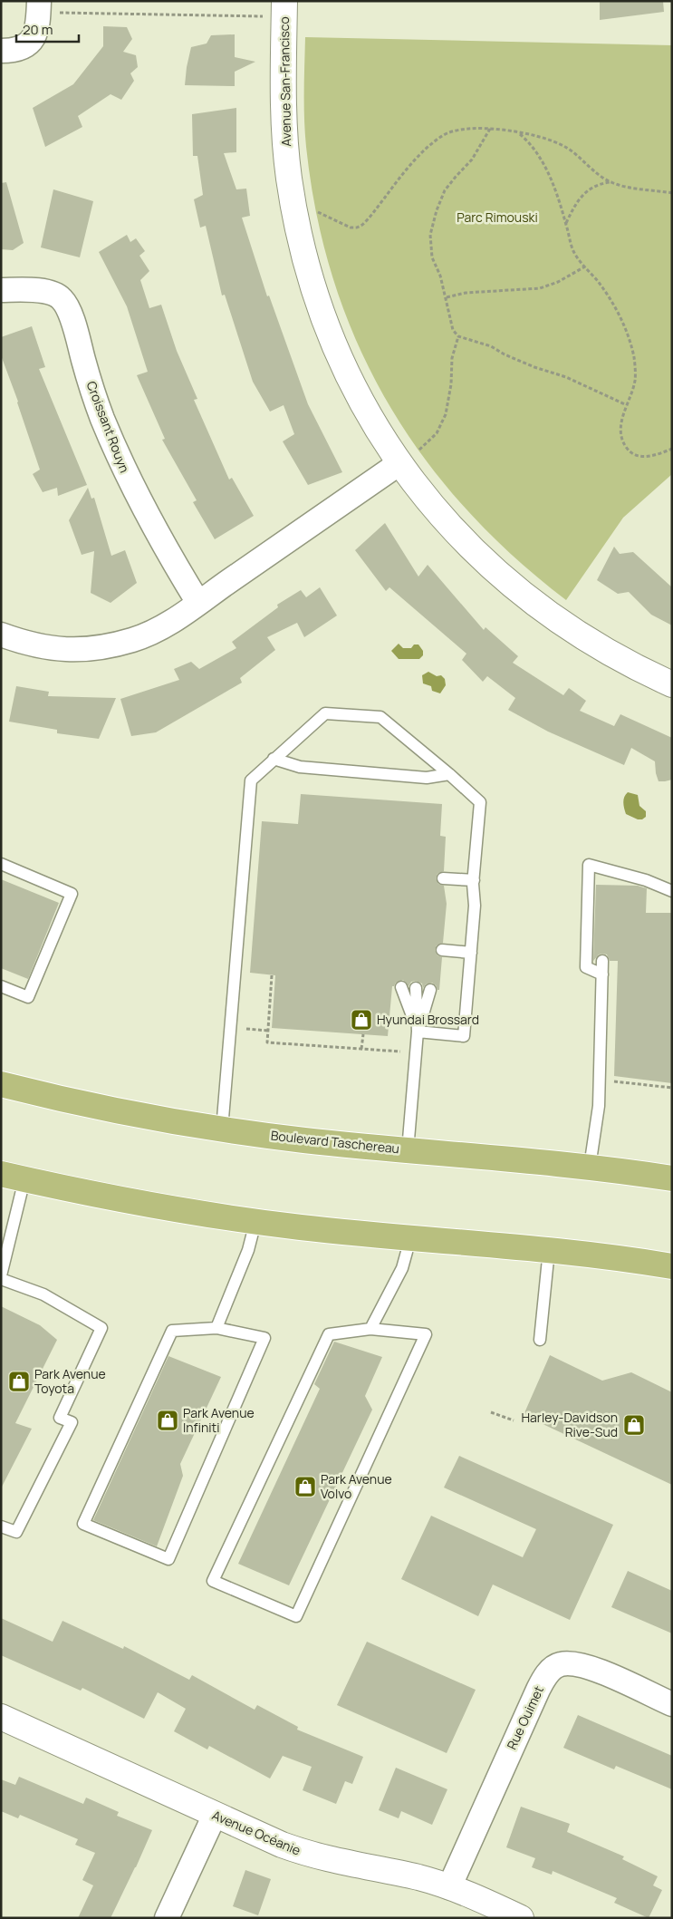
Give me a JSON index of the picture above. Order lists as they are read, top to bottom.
{
  "streets": {
    "main road": ["Boulevard Taschereau"],
    "street": [
      "Avenue San-Francisco",
      "Croissant Rouyn",
      "Rue Ouimet",
      "Avenue Océanie"
    ]
  },
  "crossings": [
    ["Rue Ouimet", "Avenue Océanie"]
  ],
  "parks": ["Parc Rimouski"],
  "places": {
    "shop": [
      "Hyundai Brossard",
      "Park Avenue Toyota",
      "Park Avenue Infiniti",
      "Harley-Davidson Rive-Sud",
      "Park Avenue Volvo"
    ]
  },
  "scale_bar": "20 m"
}
